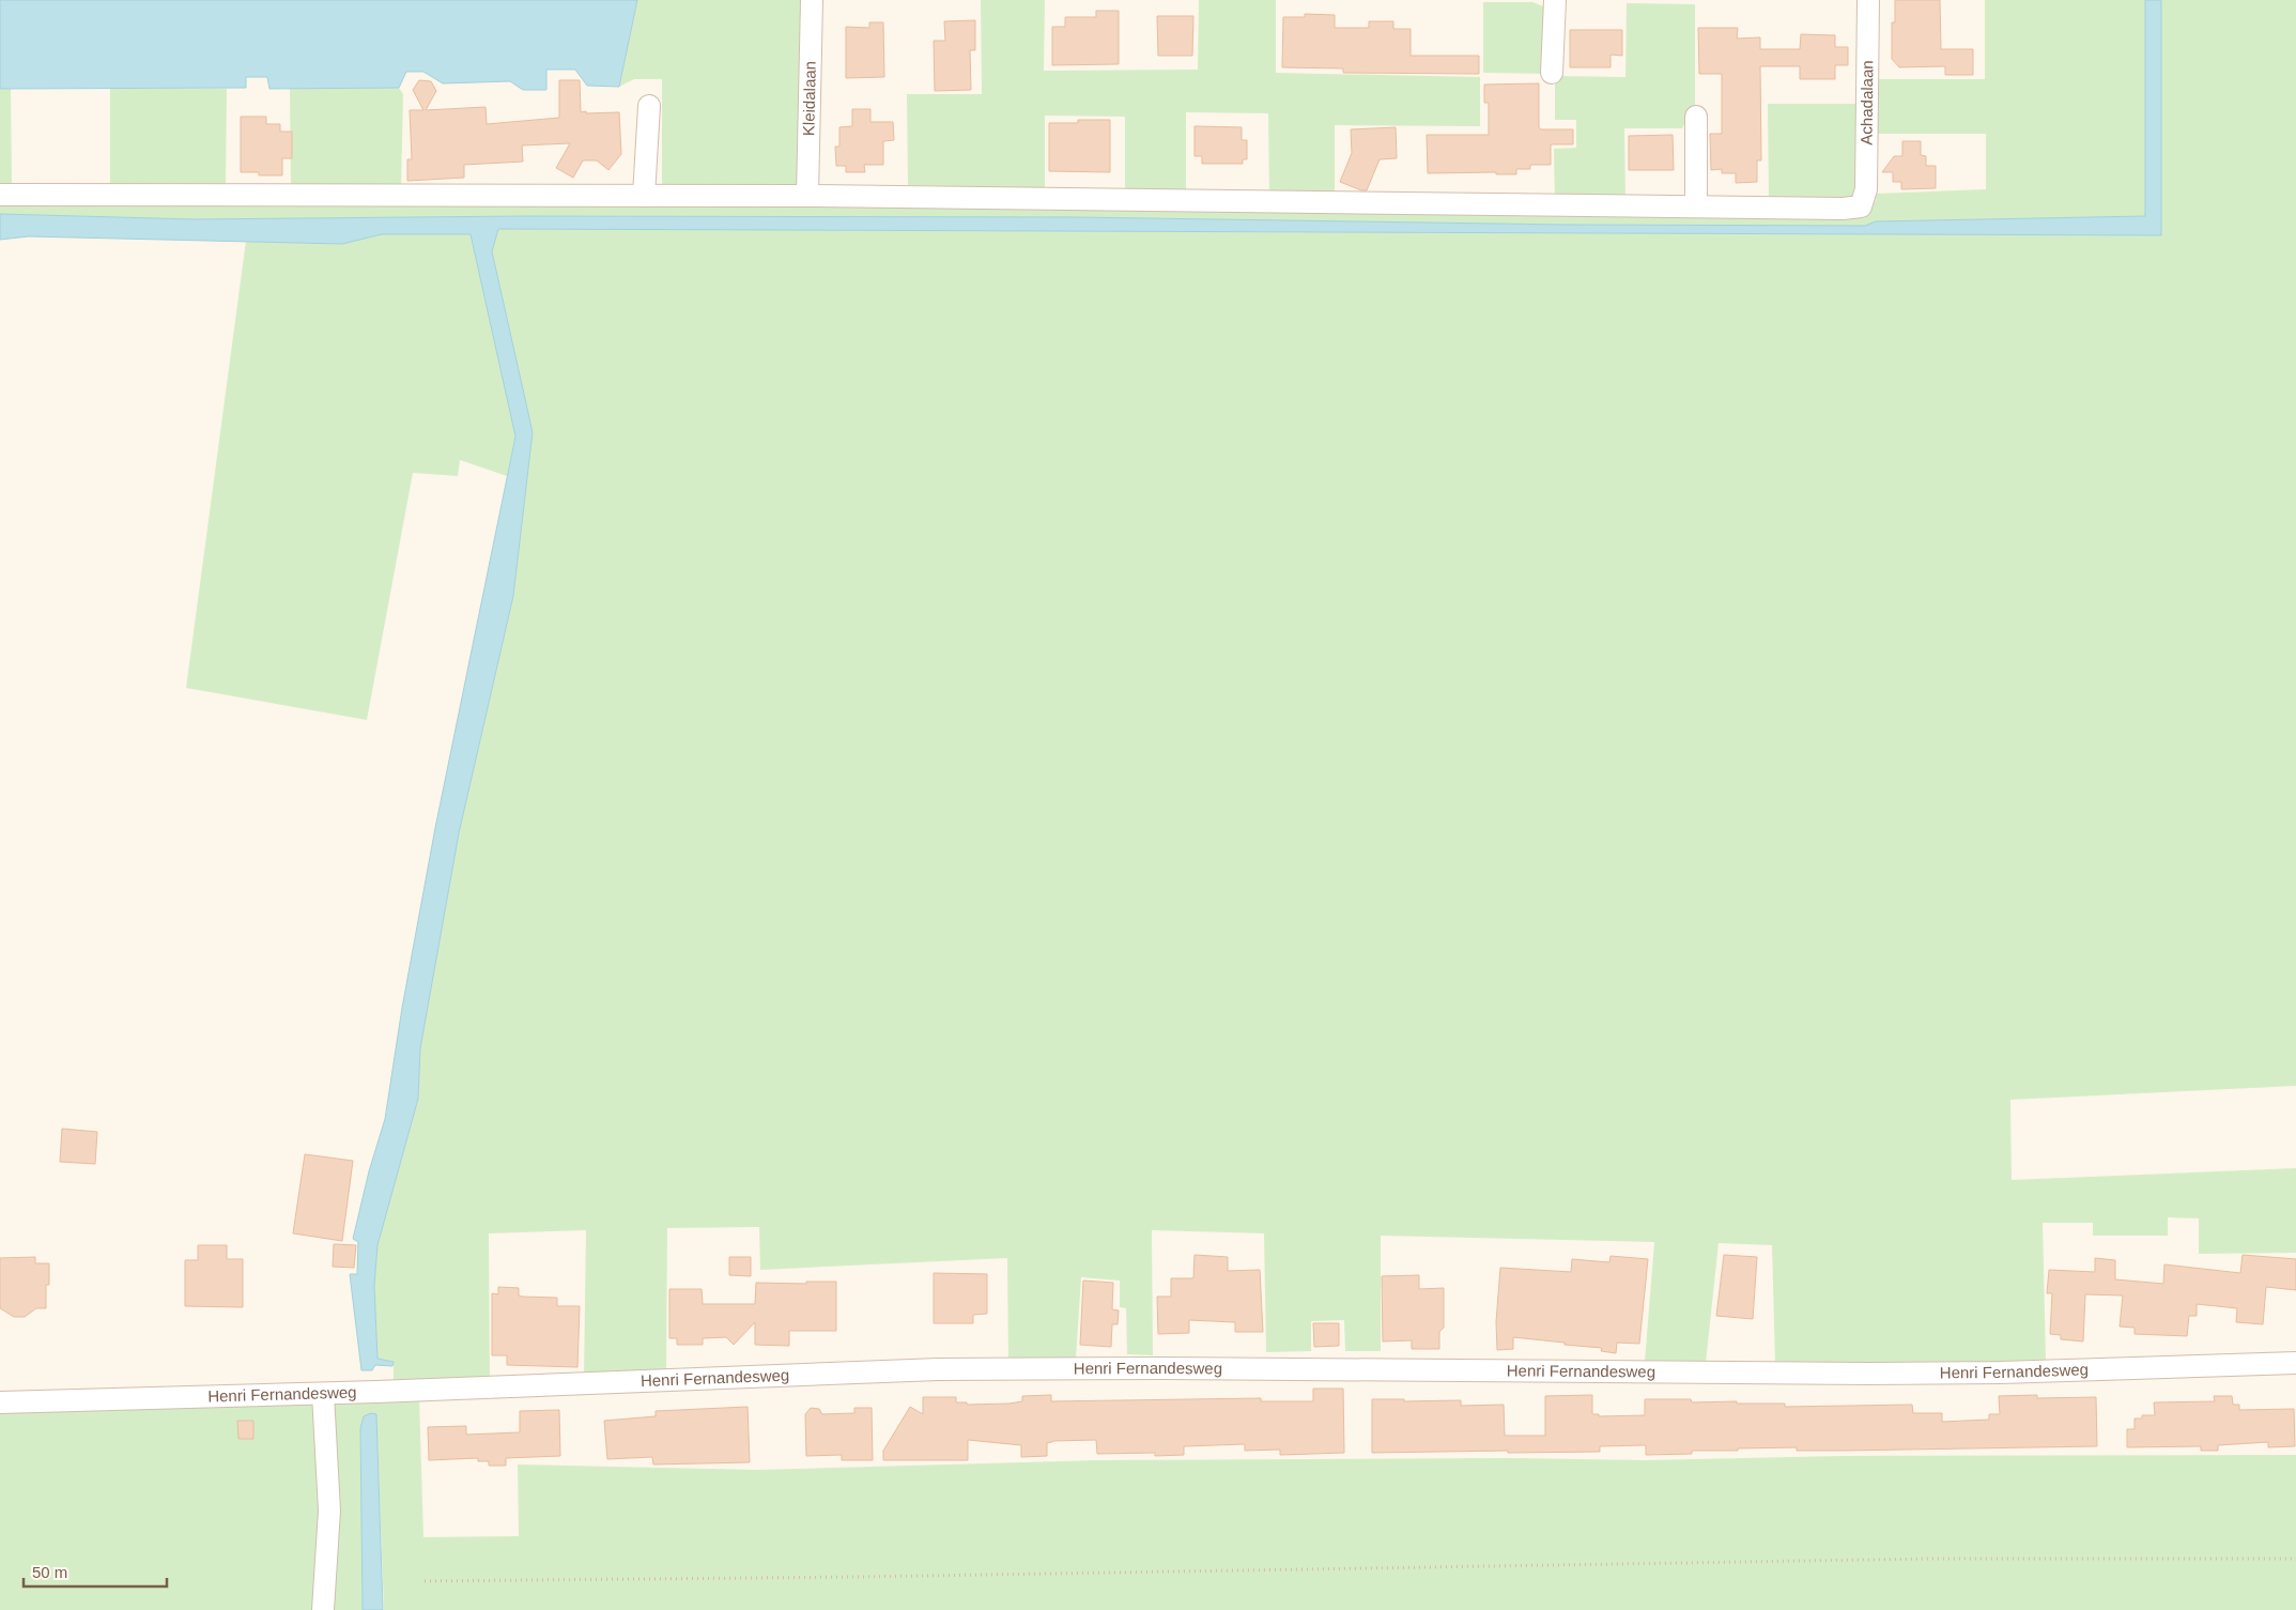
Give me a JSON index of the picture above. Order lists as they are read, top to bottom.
{
  "streets": {
    "street": ["Kleidalaan", "Achadalaan", "Henri Fernandesweg"]
  },
  "scale_bar": "50 m"
}
